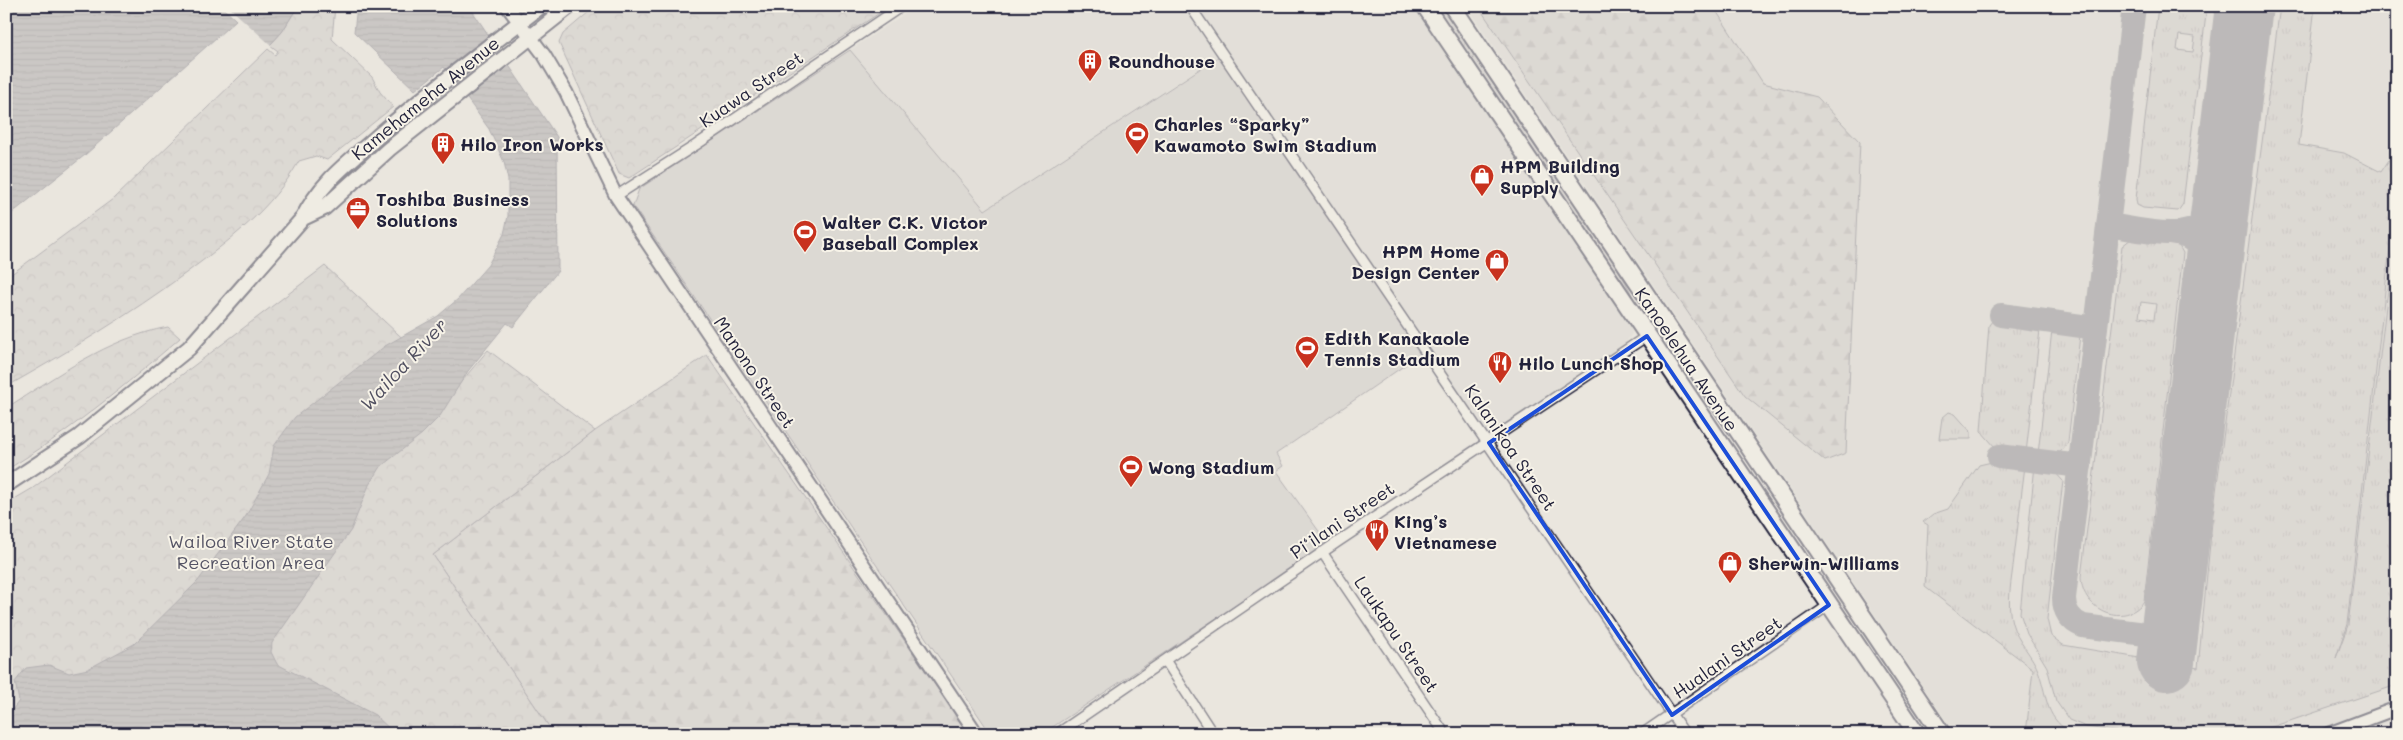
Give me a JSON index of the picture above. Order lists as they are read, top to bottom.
{
  "streets": {
    "highway": ["Kanoelehua Avenue"],
    "main road": ["Kamehameha Avenue"],
    "street": [
      "Kuawa Street",
      "Manono Street",
      "Kalanikoa Street",
      "Pi‘ilani Street",
      "Laukapu Street",
      "Hualani Street"
    ]
  },
  "crossings": [
    ["Kuawa Street", "Manono Street"],
    ["Kamehameha Avenue", "Manono Street"],
    ["Kanoelehua Avenue", "Pi‘ilani Street"],
    ["Kanoelehua Avenue", "Hualani Street"],
    ["Kalanikoa Street", "Pi‘ilani Street"],
    ["Kalanikoa Street", "Hualani Street"],
    ["Pi‘ilani Street", "Laukapu Street"]
  ],
  "water": ["Wailoa River"],
  "parks": ["Wailoa River State Recreation Area"],
  "places": {
    "building": ["Roundhouse", "Hilo Iron Works"],
    "sports": [
      "Charles “Sparky” Kawamoto Swim Stadium",
      "Walter C.K. Victor Baseball Complex",
      "Edith Kanakaole Tennis Stadium",
      "Wong Stadium"
    ],
    "shop": ["HPM Building Supply", "HPM Home Design Center", "Sherwin-Williams"],
    "office": ["Toshiba Business Solutions"],
    "restaurant": ["Hilo Lunch Shop", "King’s Vietnamese"]
  }
}
